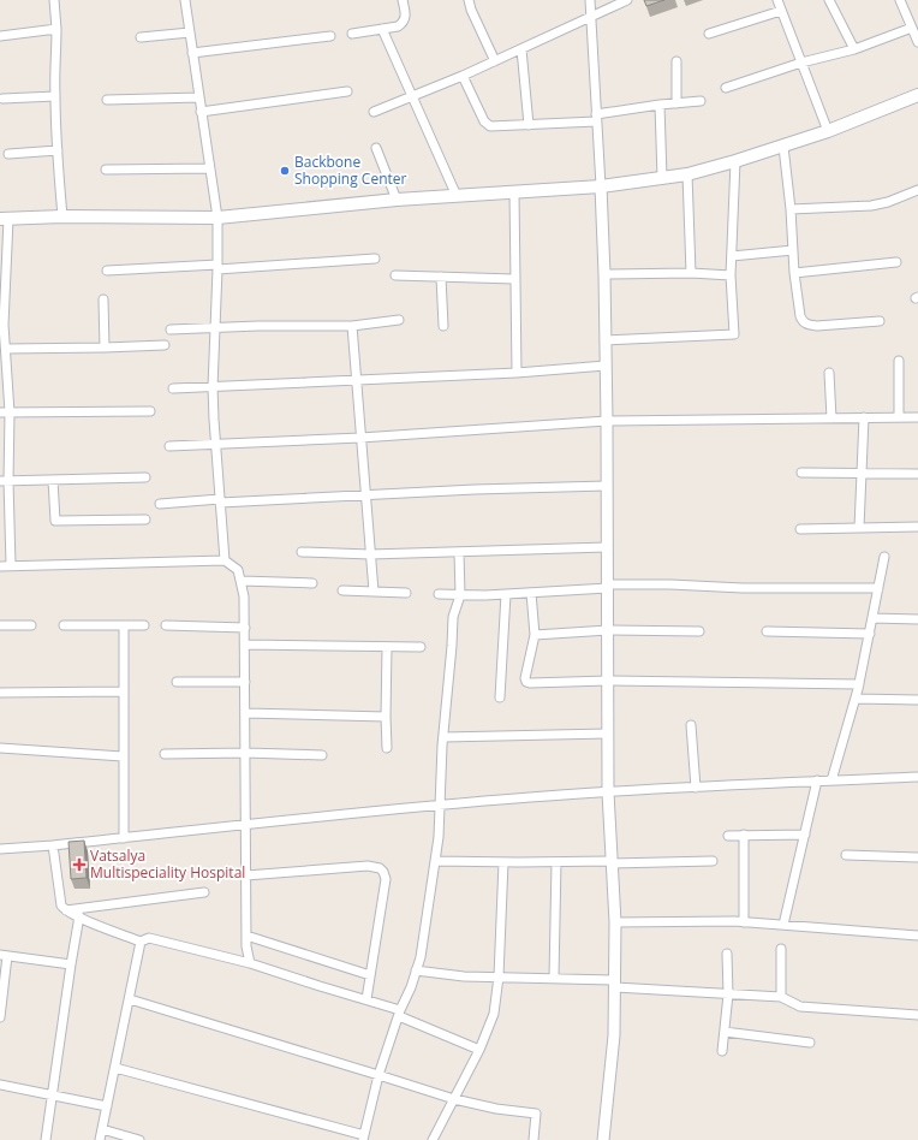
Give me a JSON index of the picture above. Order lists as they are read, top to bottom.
{
  "places": {
    "other": ["Backbone Shopping Center"],
    "health": ["Vatsalya Multispeciality Hospital"]
  }
}
